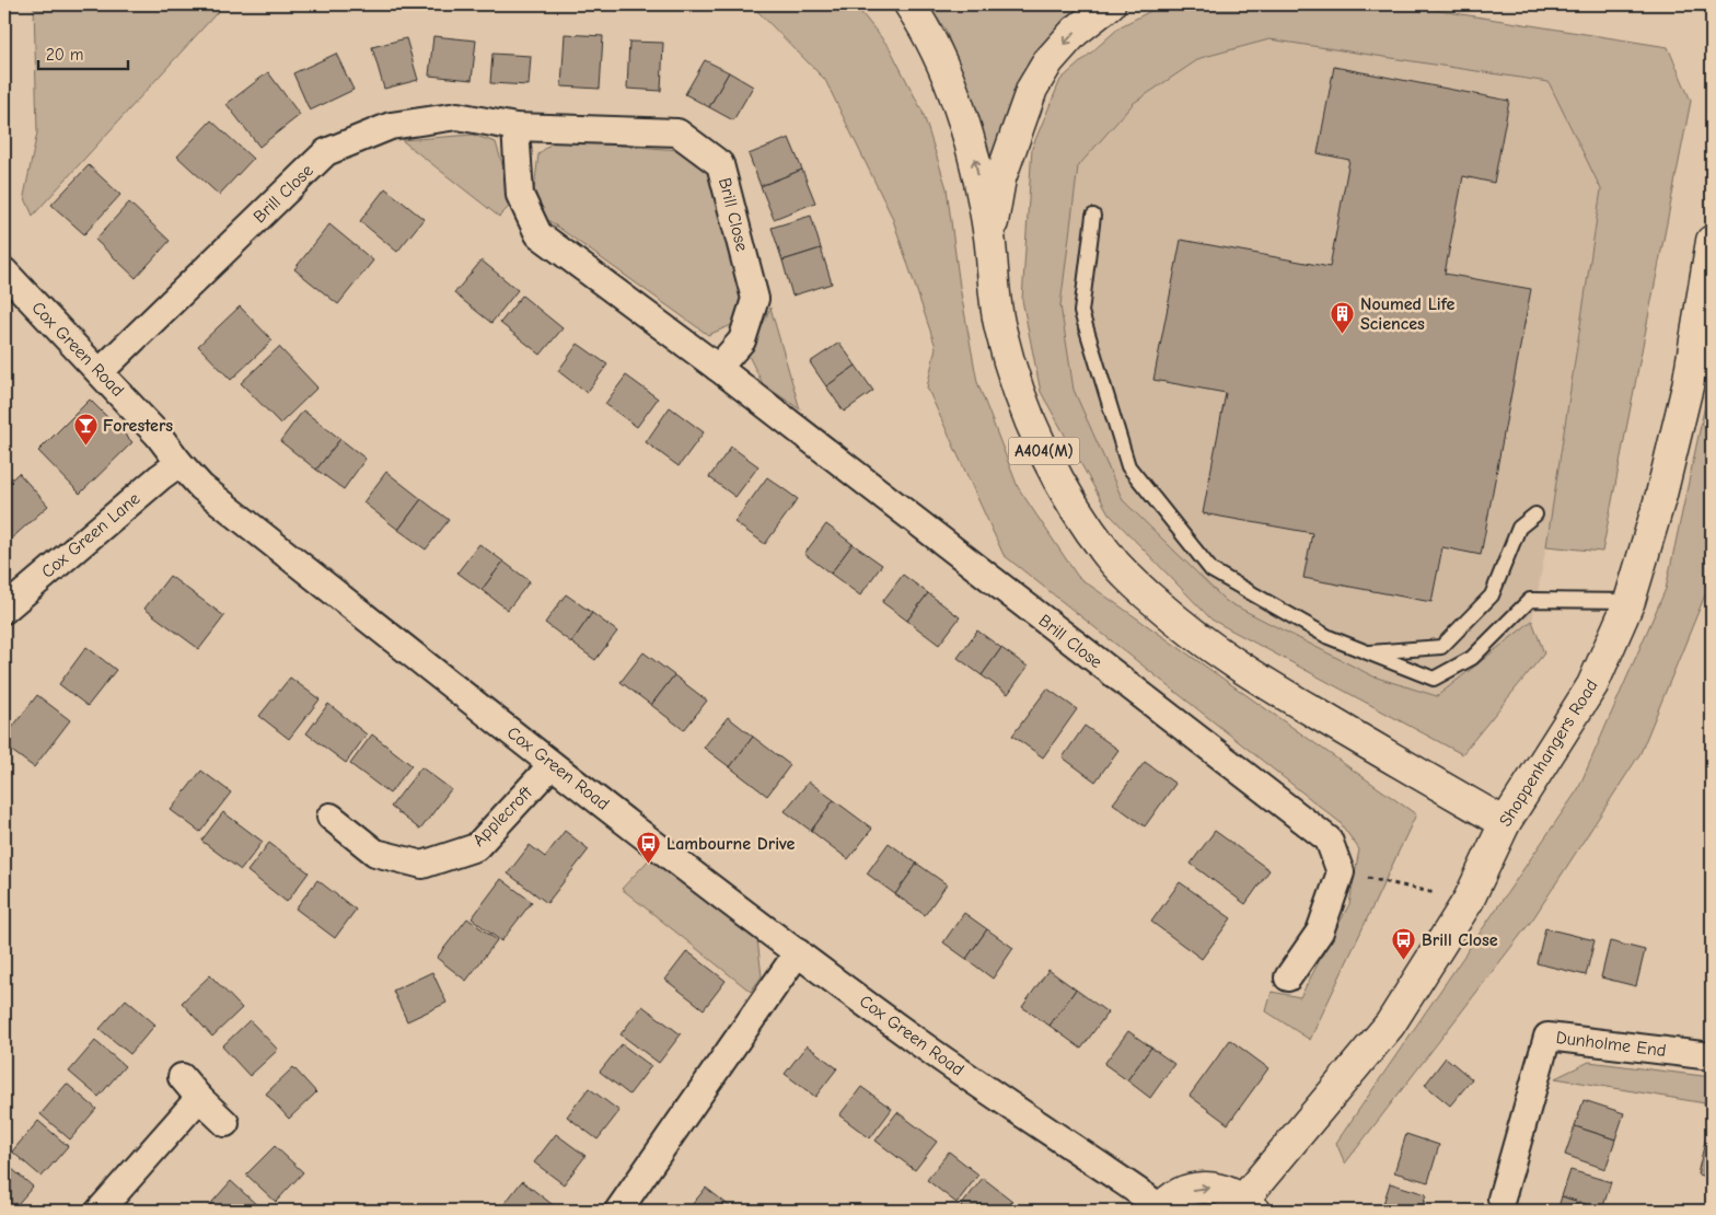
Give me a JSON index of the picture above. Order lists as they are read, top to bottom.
{
  "streets": {
    "main road": ["A404(M)", "Shoppenhangers Road"],
    "street": [
      "Brill Close",
      "Cox Green Road",
      "Cox Green Lane",
      "Applecroft",
      "Dunholme End"
    ]
  },
  "crossings": [
    ["Brill Close", "Cox Green Road"],
    ["Cox Green Road", "Cox Green Lane"],
    ["Cox Green Road", "Applecroft"],
    ["A404(M)", "Shoppenhangers Road"]
  ],
  "places": {
    "building": ["Noumed Life Sciences"],
    "bar": ["Foresters"],
    "bus stop": ["Lambourne Drive", "Brill Close"]
  },
  "scale_bar": "20 m"
}
